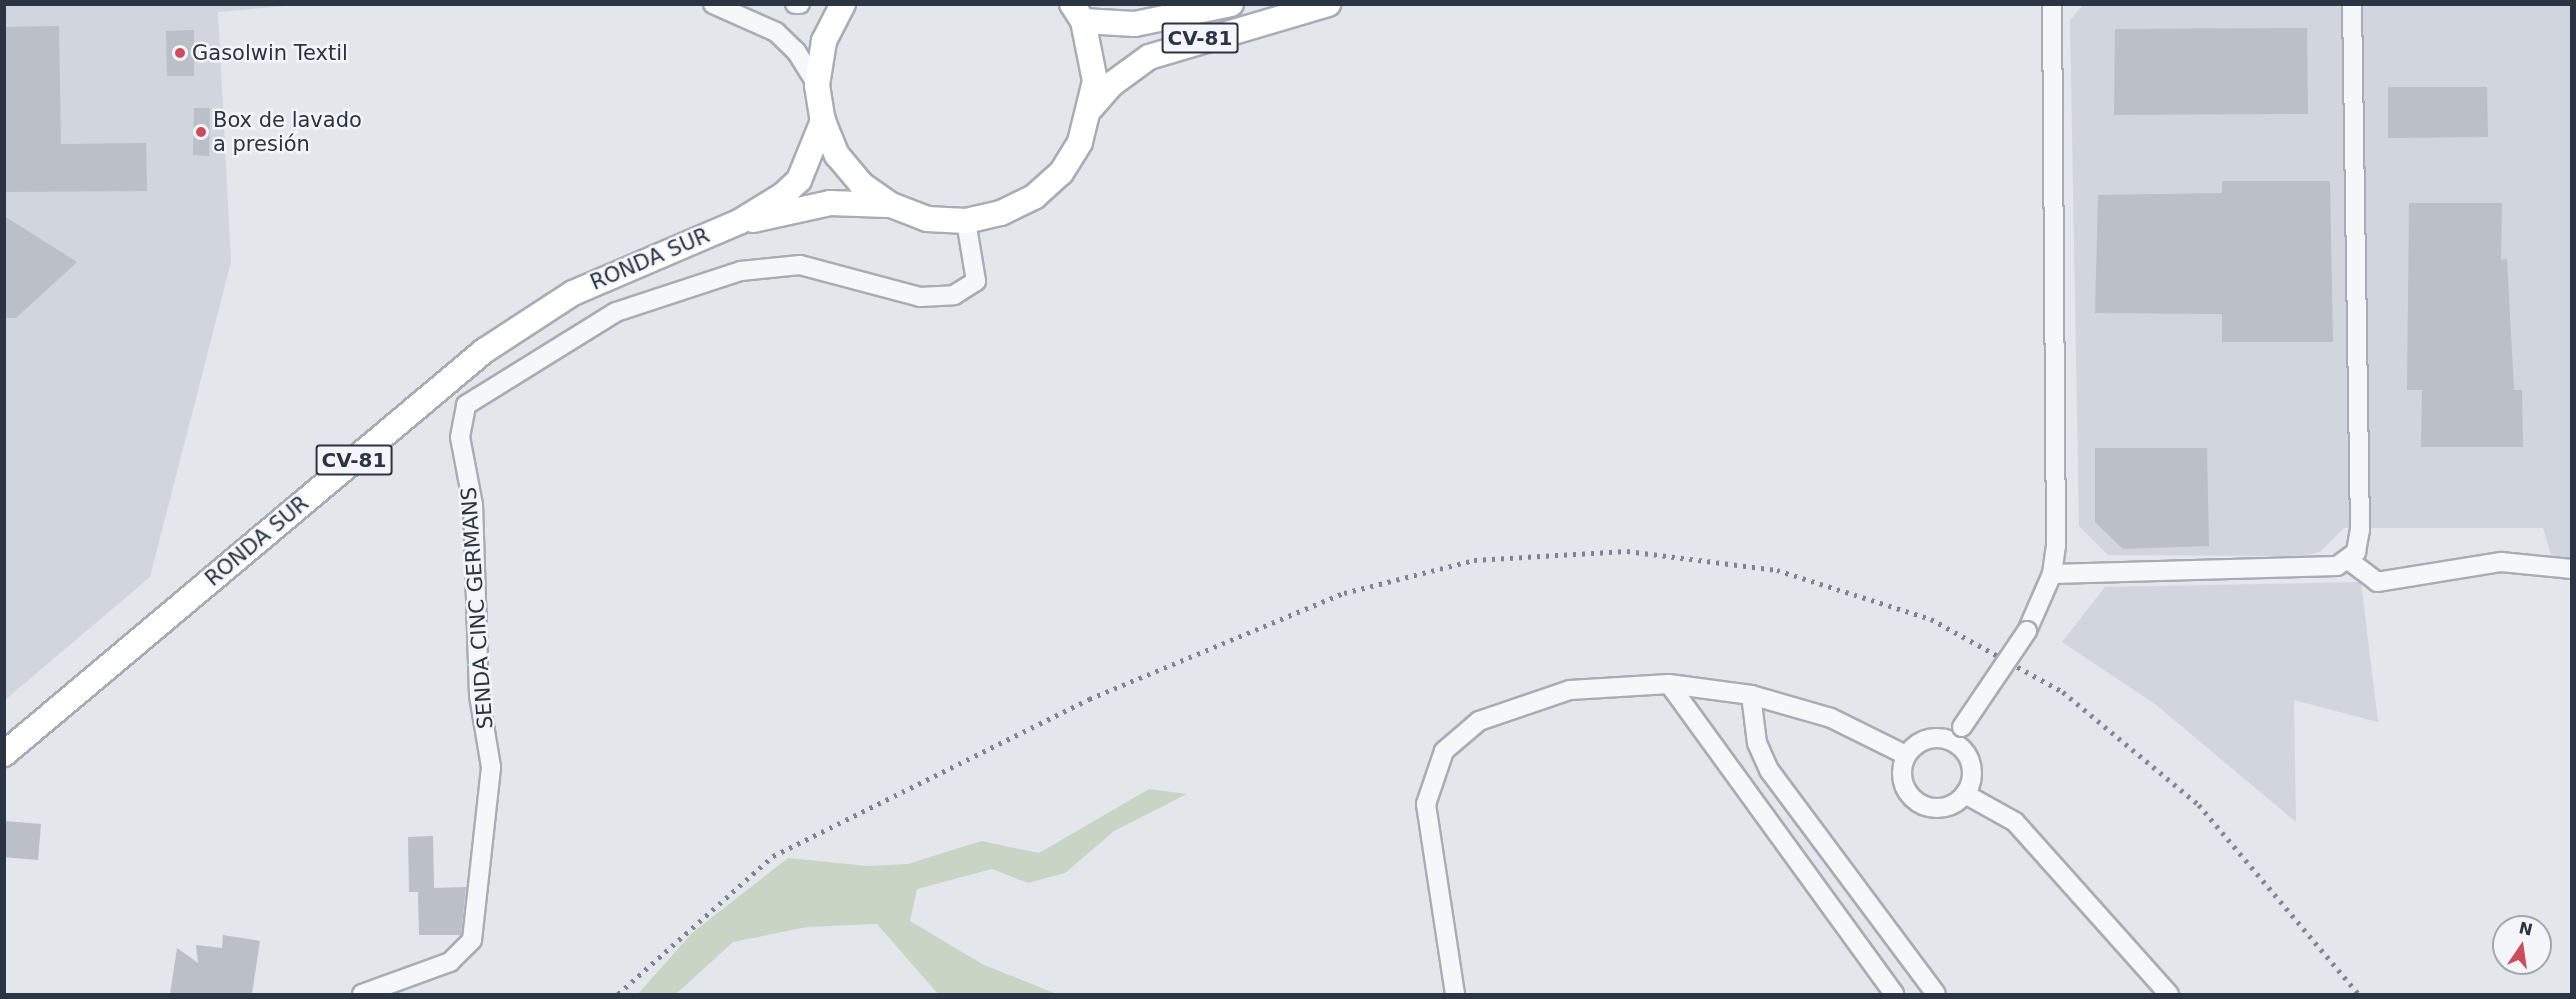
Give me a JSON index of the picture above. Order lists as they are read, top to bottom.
{
  "streets": {
    "main road": ["CV-81", "RONDA SUR"],
    "street": ["SENDA CINC GERMANS"]
  },
  "crossings": [
    ["CV-81", "RONDA SUR"],
    ["CV-81", "SENDA CINC GERMANS"]
  ],
  "places": ["Gasolwin Textil", "Box de lavado a presión"],
  "north": "top"
}
